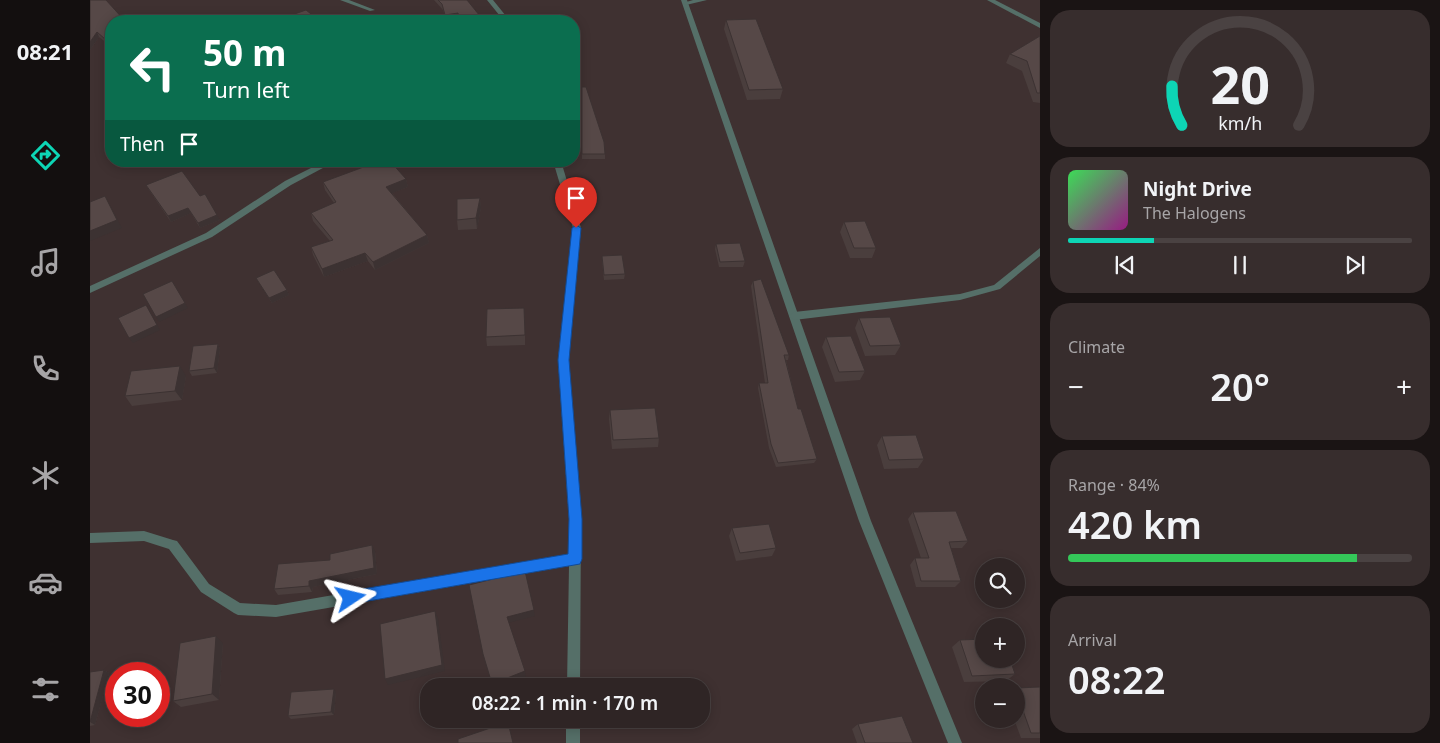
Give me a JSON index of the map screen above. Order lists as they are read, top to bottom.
{
  "page": {
    "tabs": "08:21",
    "turn": ["50 m", "Turn left"],
    "then": "Then",
    "song": ["Night Drive", "The Halogens"],
    "tile": [
      "Climate",
      ["Range · 84%", "420 km"],
      ["Arrival", "08:22"]
    ],
    "heat": ["−", "20°", "+"],
    "map_buttons": ["+", "−"],
    "limit": "30",
    "trip": "08:22 · 1 min · 170 m",
    "gauge": ["20", "km/h"]
  }
}
